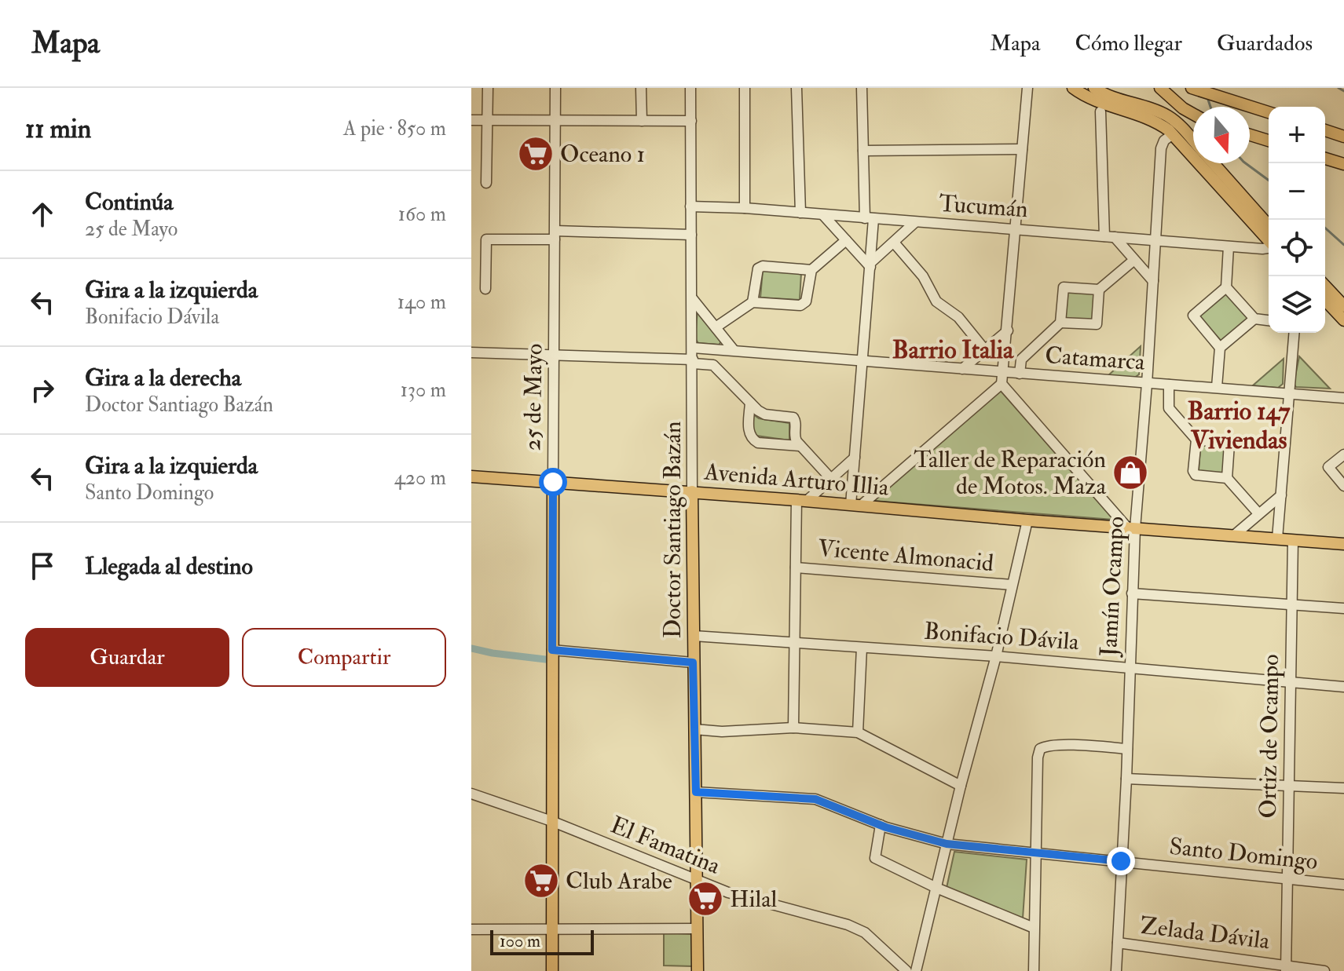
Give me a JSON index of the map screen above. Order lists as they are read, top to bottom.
{
  "streets": {
    "main road": ["25 de Mayo", "Avenida Arturo Illia", "Doctor Santiago Bazán"],
    "street": [
      "Tucumán",
      "Catamarca",
      "Vicente Almonacid",
      "Jamín Ocampo",
      "Bonifacio Dávila",
      "Ortiz de Ocampo",
      "El Famatina",
      "Santo Domingo",
      "Zelada Dávila"
    ]
  },
  "crossings": [
    ["Tucumán", "Doctor Santiago Bazán"],
    ["Tucumán", "Jamín Ocampo"],
    ["Catamarca", "Doctor Santiago Bazán"],
    ["Catamarca", "Jamín Ocampo"],
    ["25 de Mayo", "Avenida Arturo Illia"],
    ["25 de Mayo", "El Famatina"],
    ["Avenida Arturo Illia", "Doctor Santiago Bazán"],
    ["Avenida Arturo Illia", "Jamín Ocampo"],
    ["Avenida Arturo Illia", "Ortiz de Ocampo"],
    ["Doctor Santiago Bazán", "Bonifacio Dávila"],
    ["Doctor Santiago Bazán", "El Famatina"],
    ["Doctor Santiago Bazán", "Santo Domingo"],
    ["Jamín Ocampo", "Bonifacio Dávila"],
    ["Jamín Ocampo", "Santo Domingo"],
    ["Jamín Ocampo", "Zelada Dávila"],
    ["Bonifacio Dávila", "Ortiz de Ocampo"],
    ["Ortiz de Ocampo", "Santo Domingo"],
    ["Ortiz de Ocampo", "Zelada Dávila"]
  ],
  "districts": ["Barrio Italia", "Barrio 147 Viviendas"],
  "places": {
    "supermarket": ["Oceano 1", "Club Arabe", "Hilal"],
    "shop": ["Taller de Reparación de Motos. Maza"]
  },
  "scale_bar": "100 m",
  "north": "bottom",
  "page": {
    "header": "Mapa",
    "nav": ["Mapa", "Cómo llegar", "Guardados"],
    "heading": ["11 min", "A pie · 850 m"],
    "map_buttons": ["+", "−"],
    "list": [
      ["Continúa", "25 de Mayo", "160 m"],
      ["Gira a la izquierda", "Bonifacio Dávila", "140 m"],
      ["Gira a la derecha", "Doctor Santiago Bazán", "130 m"],
      ["Gira a la izquierda", "Santo Domingo", "420 m"],
      "Llegada al destino"
    ],
    "buttons": ["Guardar", "Compartir"],
    "scale": "100 m"
  }
}
